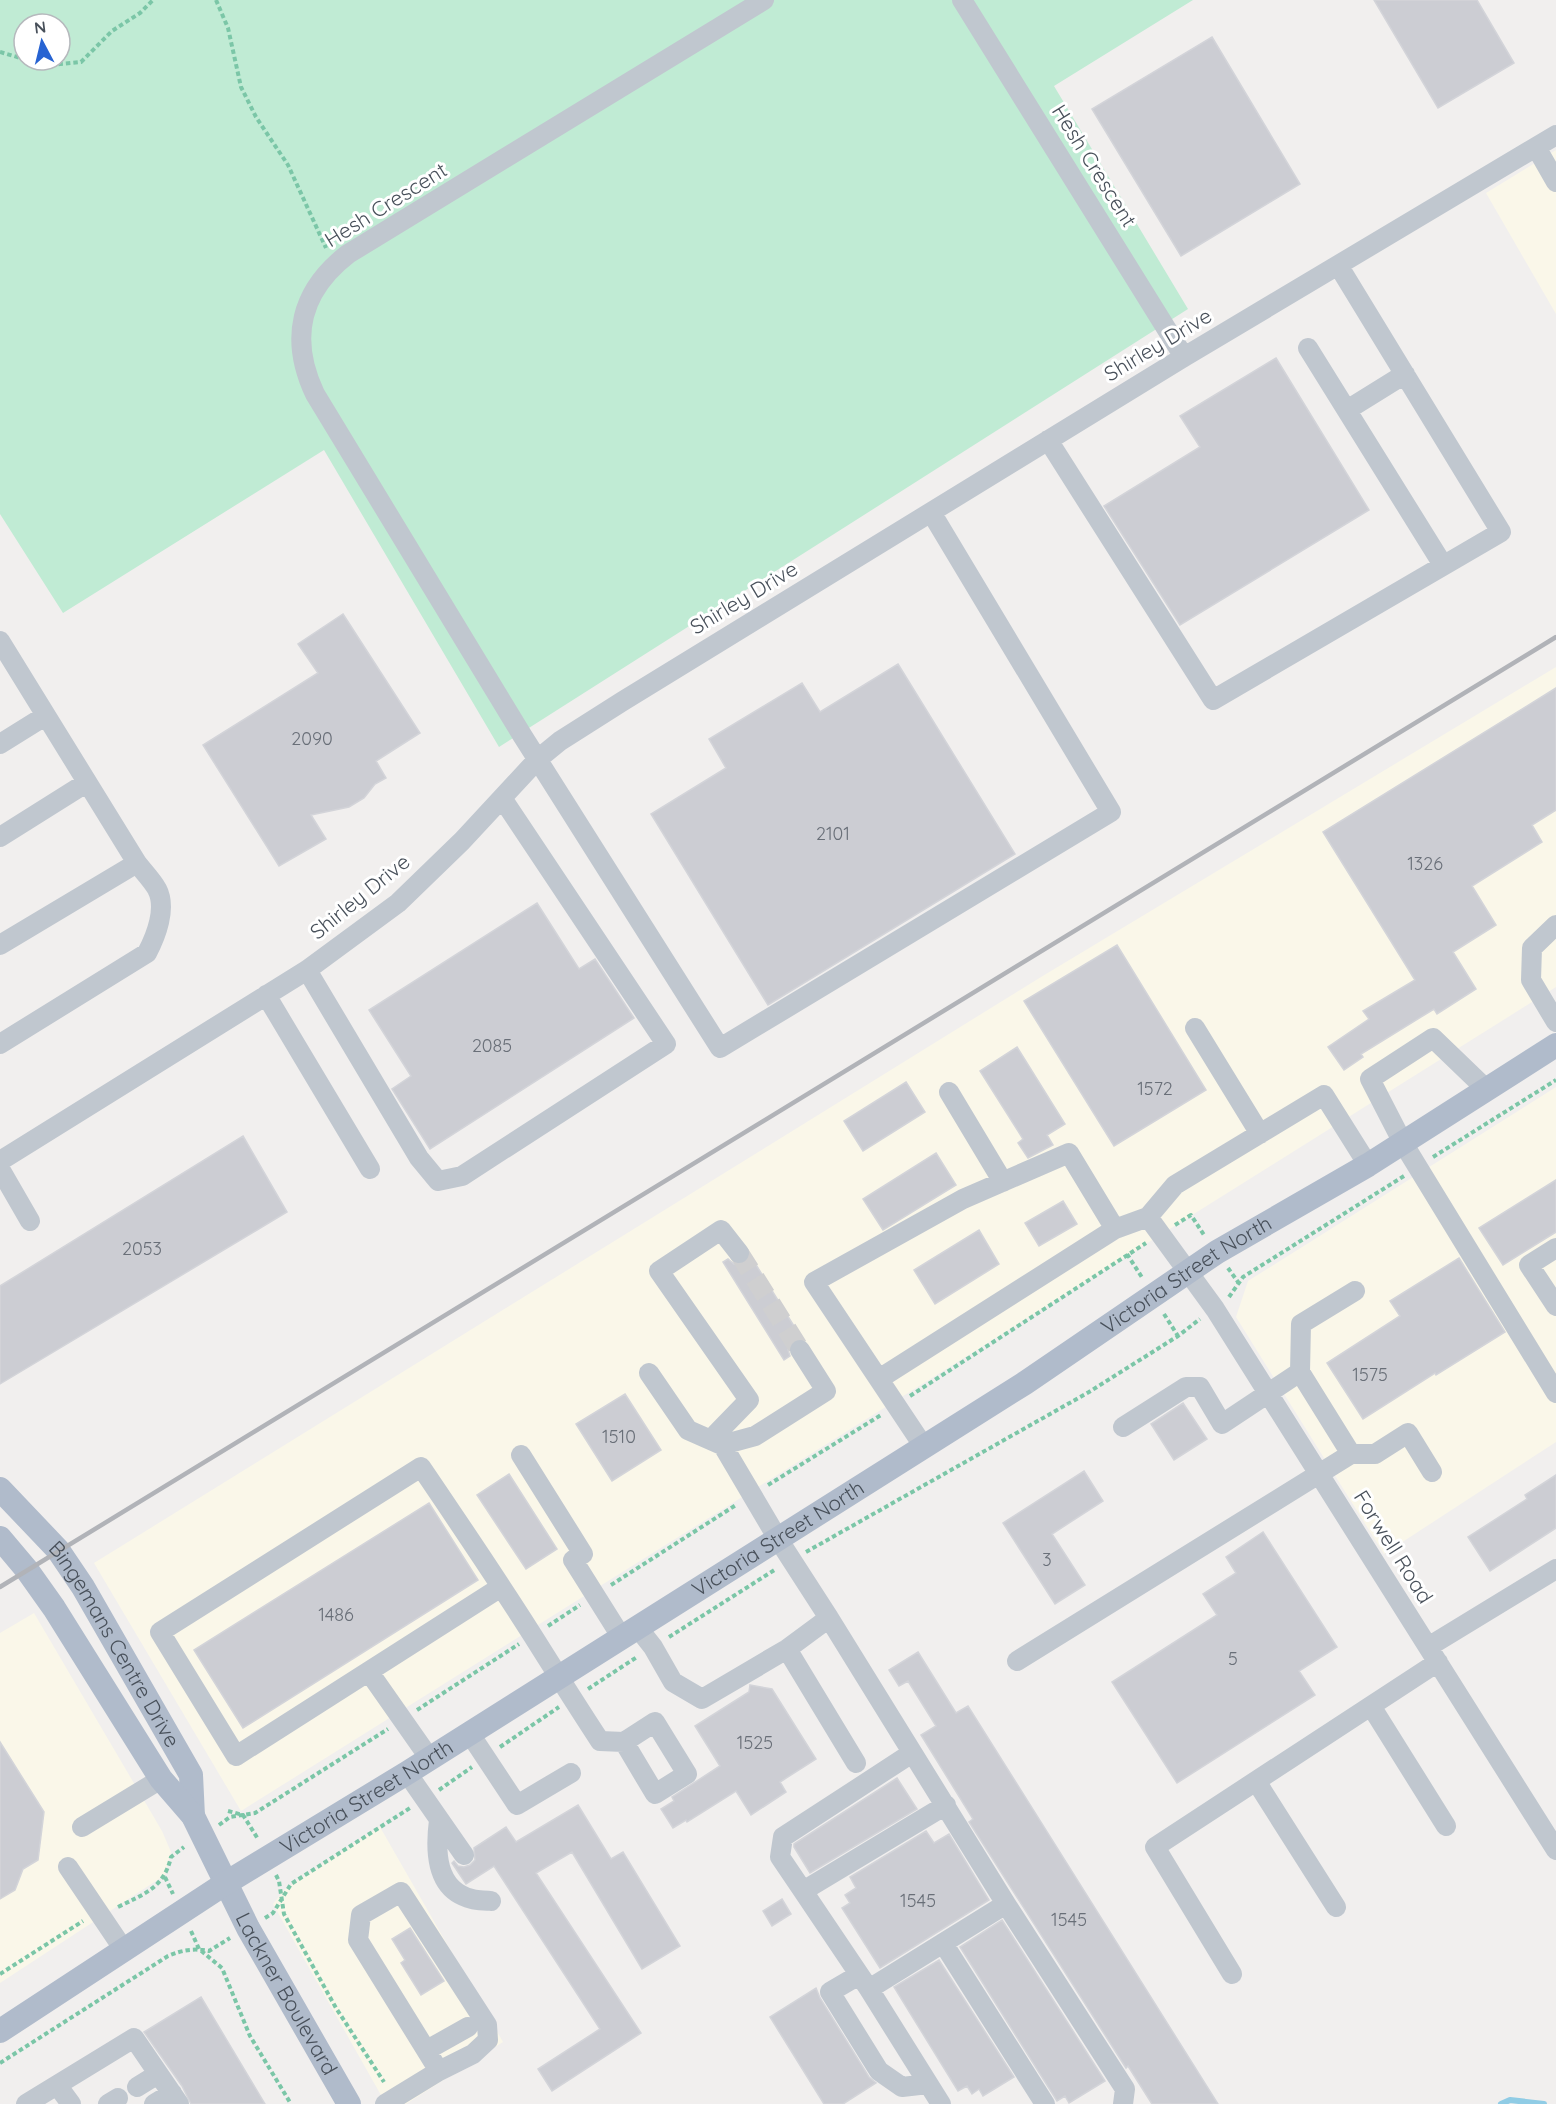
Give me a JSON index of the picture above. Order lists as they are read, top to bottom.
{
  "streets": {
    "main road": ["Victoria Street North", "Bingemans Centre Drive", "Lackner Boulevard"],
    "street": ["Hesh Crescent", "Shirley Drive", "Forwell Road"]
  },
  "crossings": [
    ["Hesh Crescent", "Shirley Drive"],
    ["Victoria Street North", "Forwell Road"],
    ["Victoria Street North", "Bingemans Centre Drive"],
    ["Victoria Street North", "Lackner Boulevard"],
    ["Bingemans Centre Drive", "Lackner Boulevard"]
  ],
  "house_numbers": [
    "2090",
    "2101",
    "1326",
    "2085",
    "1572",
    "2053",
    "1575",
    "1510",
    "3",
    "1486",
    "5",
    "1525",
    "1545",
    "1545"
  ],
  "north": "top"
}
